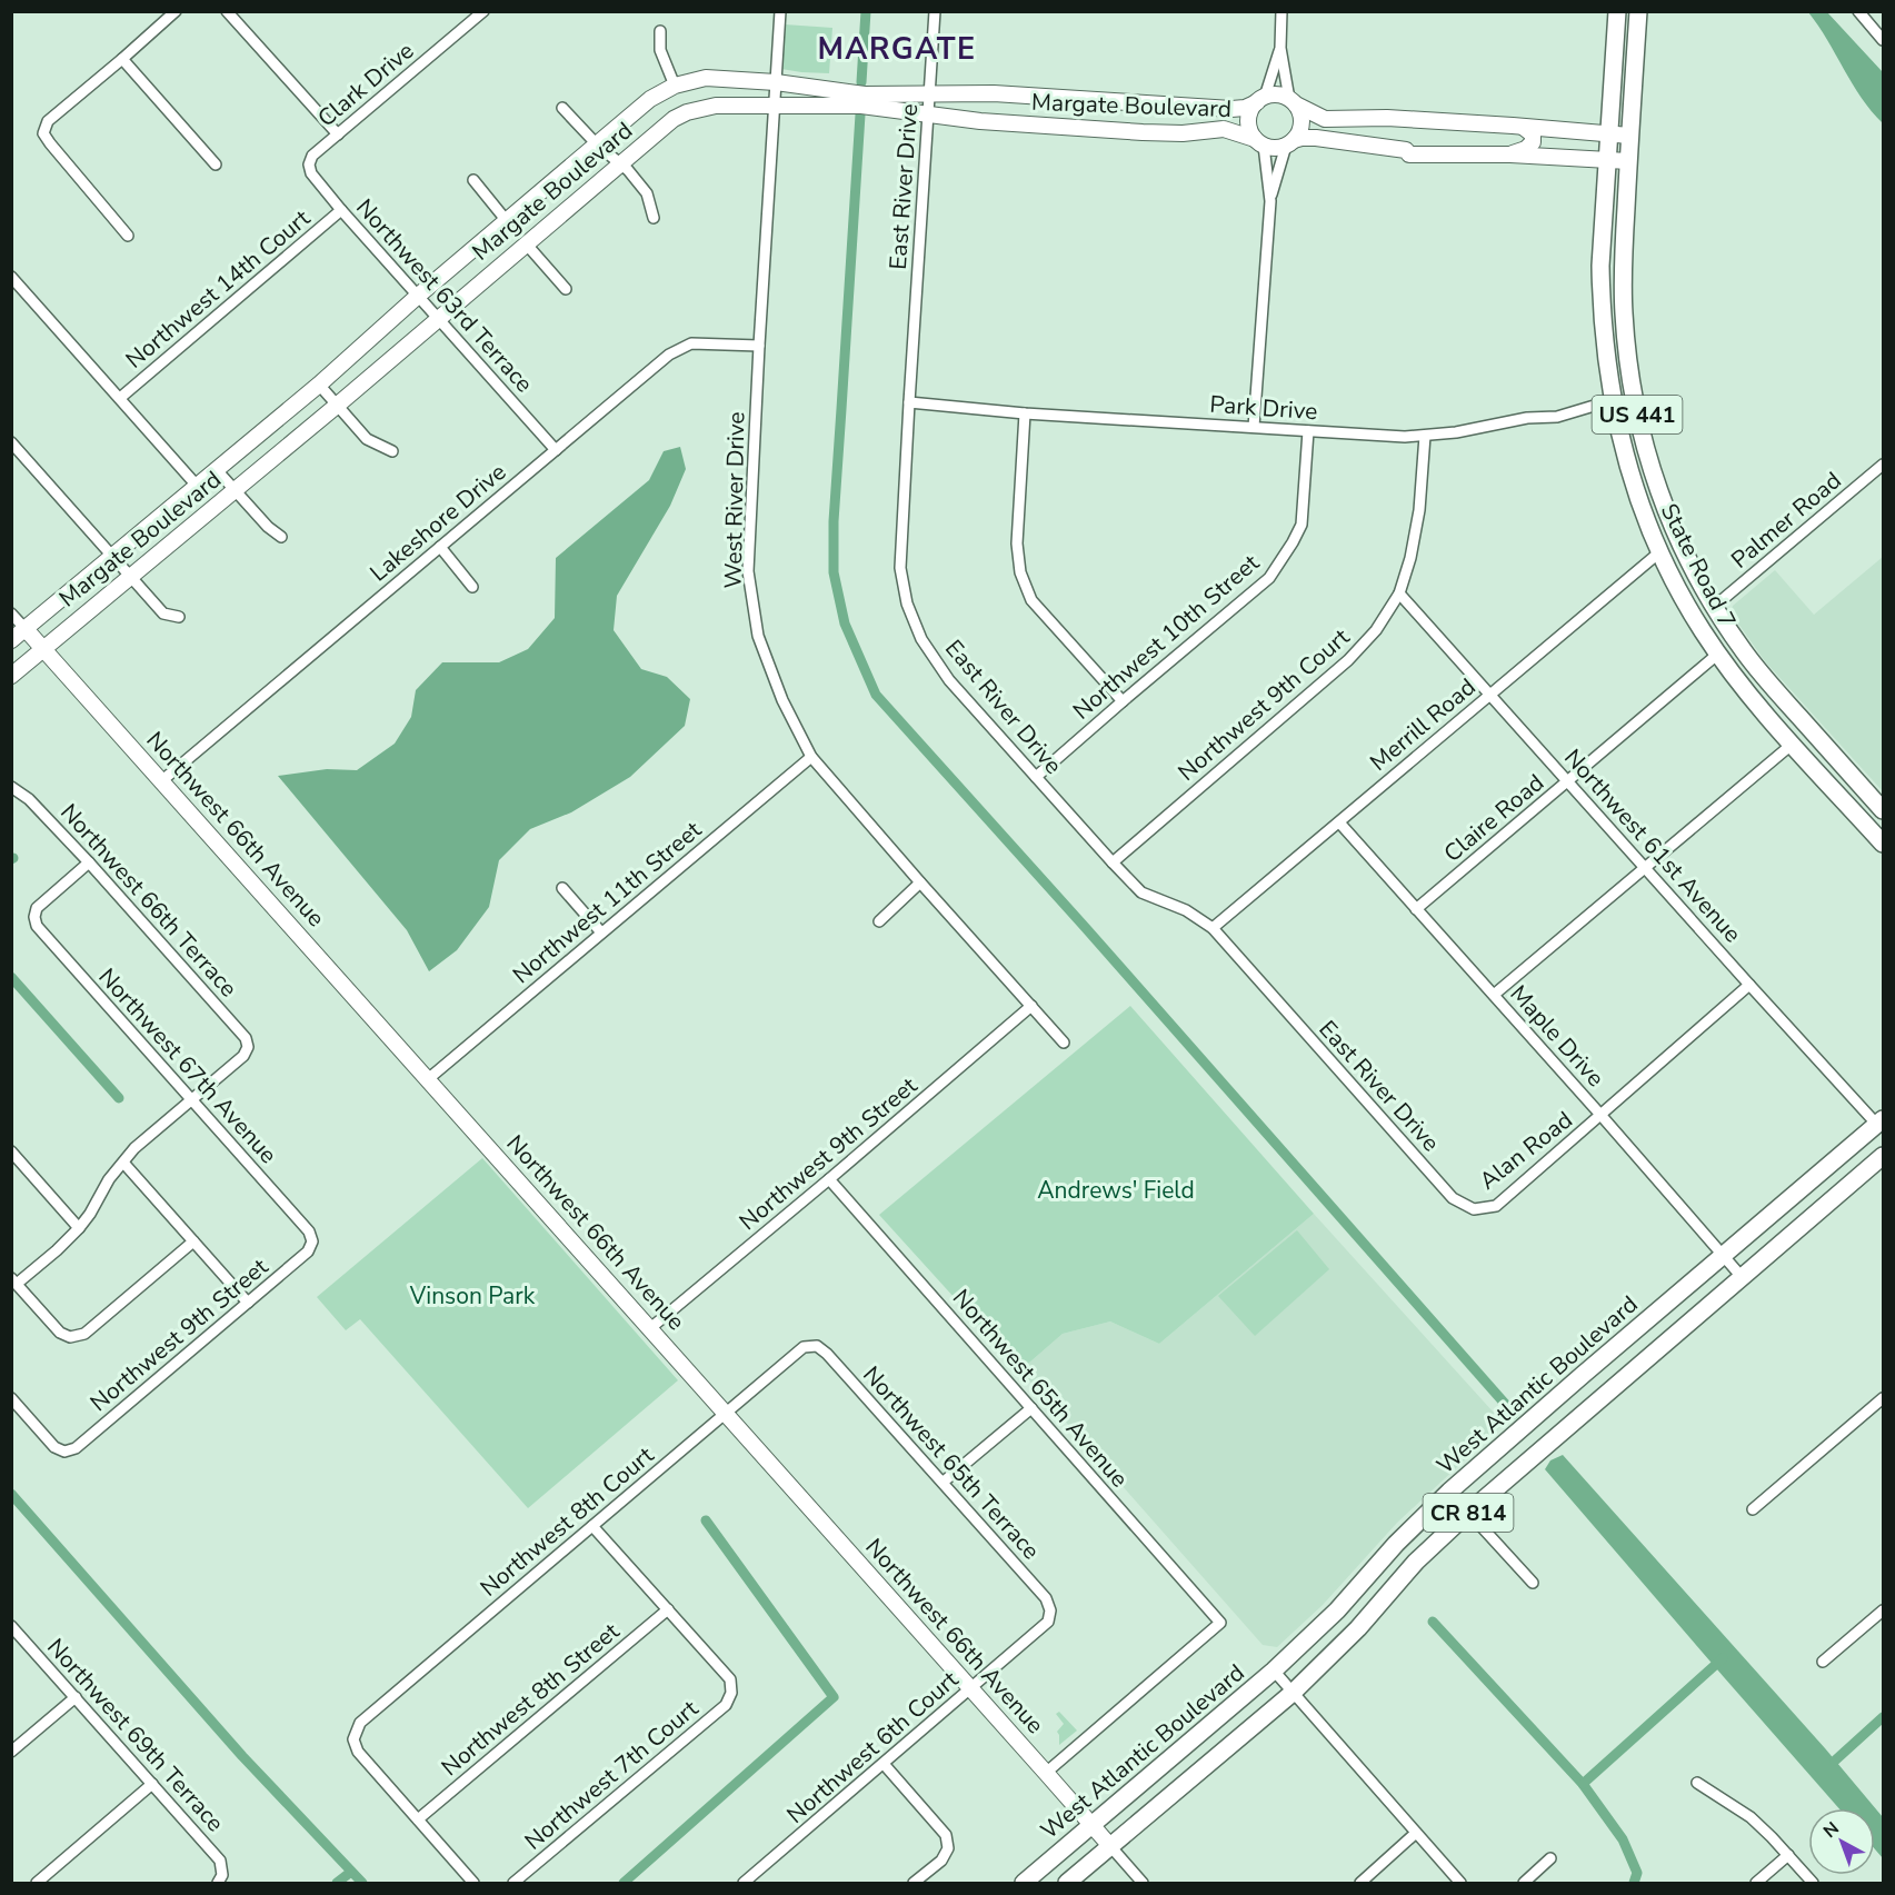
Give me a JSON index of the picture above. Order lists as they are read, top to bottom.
{
  "streets": {
    "main road": [
      "US 441",
      "State Road 7",
      "West Atlantic Boulevard",
      "CR 814"
    ],
    "street": [
      "Clark Drive",
      "Margate Boulevard",
      "East River Drive",
      "Northwest 14th Court",
      "Northwest 63rd Terrace",
      "Park Drive",
      "West River Drive",
      "Palmer Road",
      "Lakeshore Drive",
      "Northwest 10th Street",
      "Northwest 9th Court",
      "Merrill Road",
      "Claire Road",
      "Northwest 66th Avenue",
      "Northwest 61st Avenue",
      "Northwest 66th Terrace",
      "Northwest 11th Street",
      "Maple Drive",
      "Northwest 67th Avenue",
      "Alan Road",
      "Northwest 9th Street",
      "Northwest 65th Avenue",
      "Northwest 65th Terrace",
      "Northwest 8th Court",
      "Northwest 8th Street",
      "Northwest 69th Terrace",
      "Northwest 6th Court",
      "Northwest 7th Court"
    ]
  },
  "crossings": [
    ["Clark Drive", "Northwest 63rd Terrace"],
    ["Margate Boulevard", "East River Drive"],
    ["Margate Boulevard", "Northwest 63rd Terrace"],
    ["Margate Boulevard", "West River Drive"],
    ["Margate Boulevard", "Northwest 66th Avenue"],
    ["East River Drive", "Park Drive"],
    ["East River Drive", "Northwest 10th Street"],
    ["East River Drive", "Northwest 9th Court"],
    ["East River Drive", "Merrill Road"],
    ["East River Drive", "Alan Road"],
    ["Northwest 14th Court", "Northwest 63rd Terrace"],
    ["Northwest 63rd Terrace", "Lakeshore Drive"],
    ["Park Drive", "State Road 7"],
    ["Park Drive", "Northwest 10th Street"],
    ["Park Drive", "Northwest 9th Court"],
    ["West River Drive", "Lakeshore Drive"],
    ["West River Drive", "Northwest 11th Street"],
    ["West River Drive", "Northwest 9th Street"],
    ["Palmer Road", "State Road 7"],
    ["Lakeshore Drive", "Northwest 66th Avenue"],
    ["State Road 7", "Merrill Road"],
    ["State Road 7", "Claire Road"],
    ["Northwest 9th Court", "Northwest 61st Avenue"],
    ["Merrill Road", "Northwest 61st Avenue"],
    ["Merrill Road", "Maple Drive"],
    ["Claire Road", "Northwest 61st Avenue"],
    ["Claire Road", "Maple Drive"],
    ["Northwest 66th Avenue", "Northwest 11th Street"],
    ["Northwest 66th Avenue", "Northwest 9th Street"],
    ["Northwest 66th Avenue", "West Atlantic Boulevard"],
    ["Northwest 66th Avenue", "Northwest 65th Avenue"],
    ["Northwest 66th Avenue", "CR 814"],
    ["Northwest 66th Avenue", "Northwest 8th Court"],
    ["Northwest 66th Avenue", "Northwest 6th Court"],
    ["Northwest 61st Avenue", "Alan Road"],
    ["Northwest 61st Avenue", "West Atlantic Boulevard"],
    ["Northwest 66th Terrace", "Northwest 67th Avenue"],
    ["Maple Drive", "Alan Road"],
    ["Maple Drive", "West Atlantic Boulevard"],
    ["Maple Drive", "CR 814"],
    ["Northwest 67th Avenue", "Northwest 9th Street"],
    ["Northwest 9th Street", "Northwest 65th Avenue"],
    ["Northwest 65th Terrace", "Northwest 8th Court"],
    ["Northwest 65th Terrace", "Northwest 6th Court"],
    ["Northwest 8th Court", "Northwest 8th Street"],
    ["Northwest 8th Street", "Northwest 7th Court"]
  ],
  "districts": ["MARGATE"],
  "parks": ["Andrews' Field", "Vinson Park"],
  "north": "top left"
}
